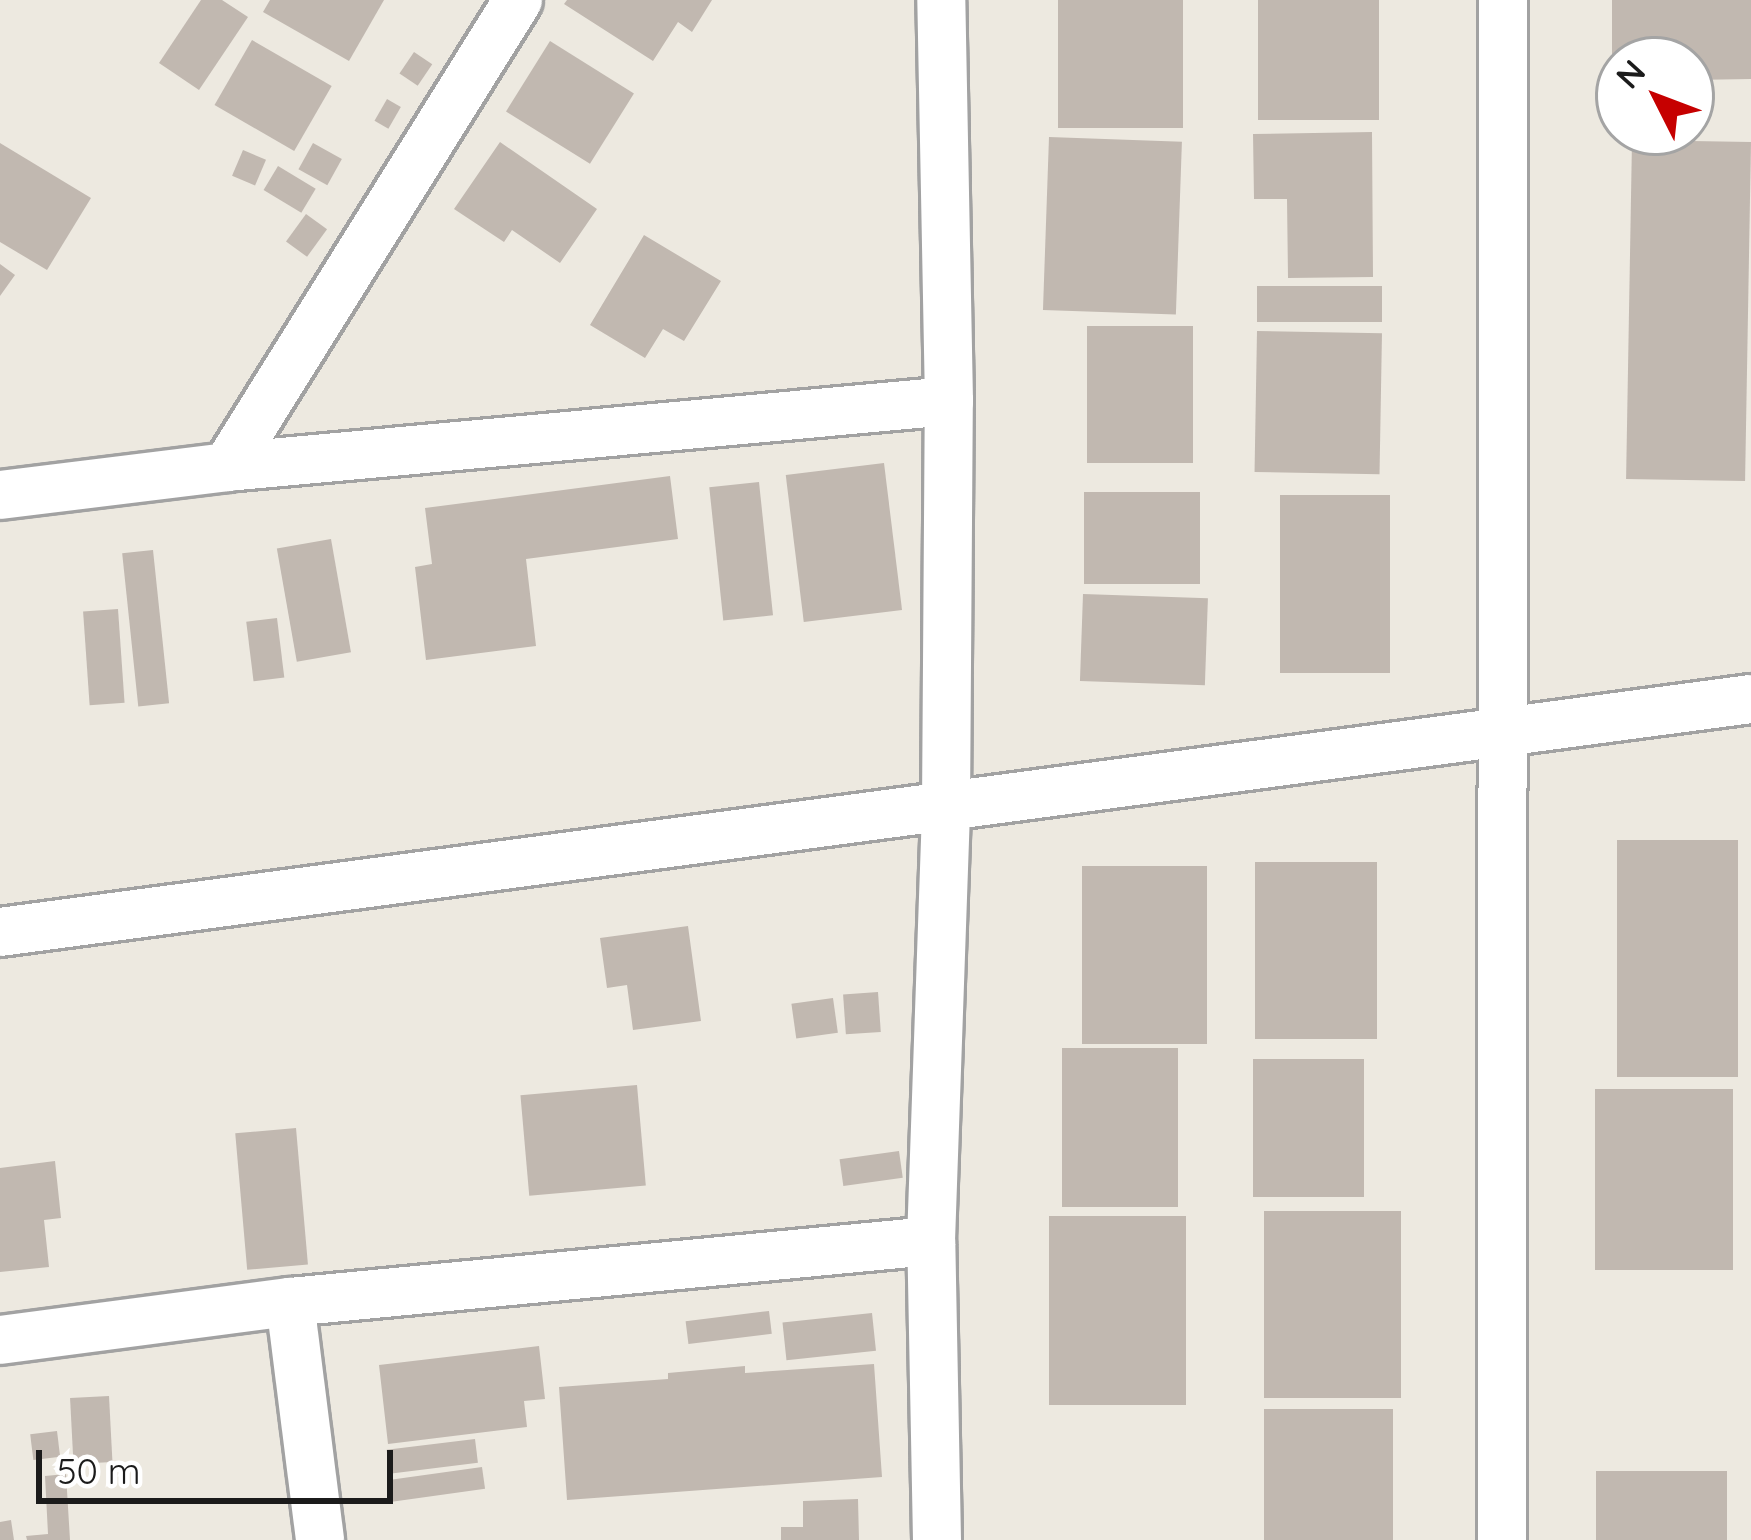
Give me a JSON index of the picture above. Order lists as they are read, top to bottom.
{
  "scale_bar": "50 m",
  "north": "top left"
}
